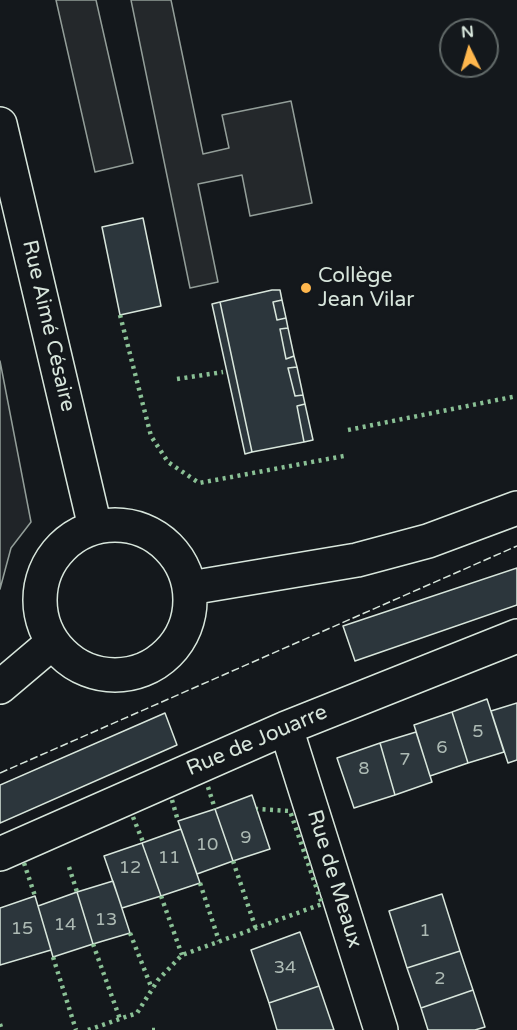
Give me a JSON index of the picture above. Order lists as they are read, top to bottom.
{
  "streets": {
    "street": ["Rue Aimé Césaire", "Rue de Jouarre", "Rue de Meaux"]
  },
  "crossings": [
    ["Rue de Jouarre", "Rue de Meaux"]
  ],
  "places": ["Collège Jean Vilar"],
  "house_numbers": [
    "5",
    "6",
    "7",
    "8",
    "9",
    "10",
    "11",
    "12",
    "13",
    "14",
    "15",
    "1",
    "34",
    "2"
  ],
  "north": "top"
}
